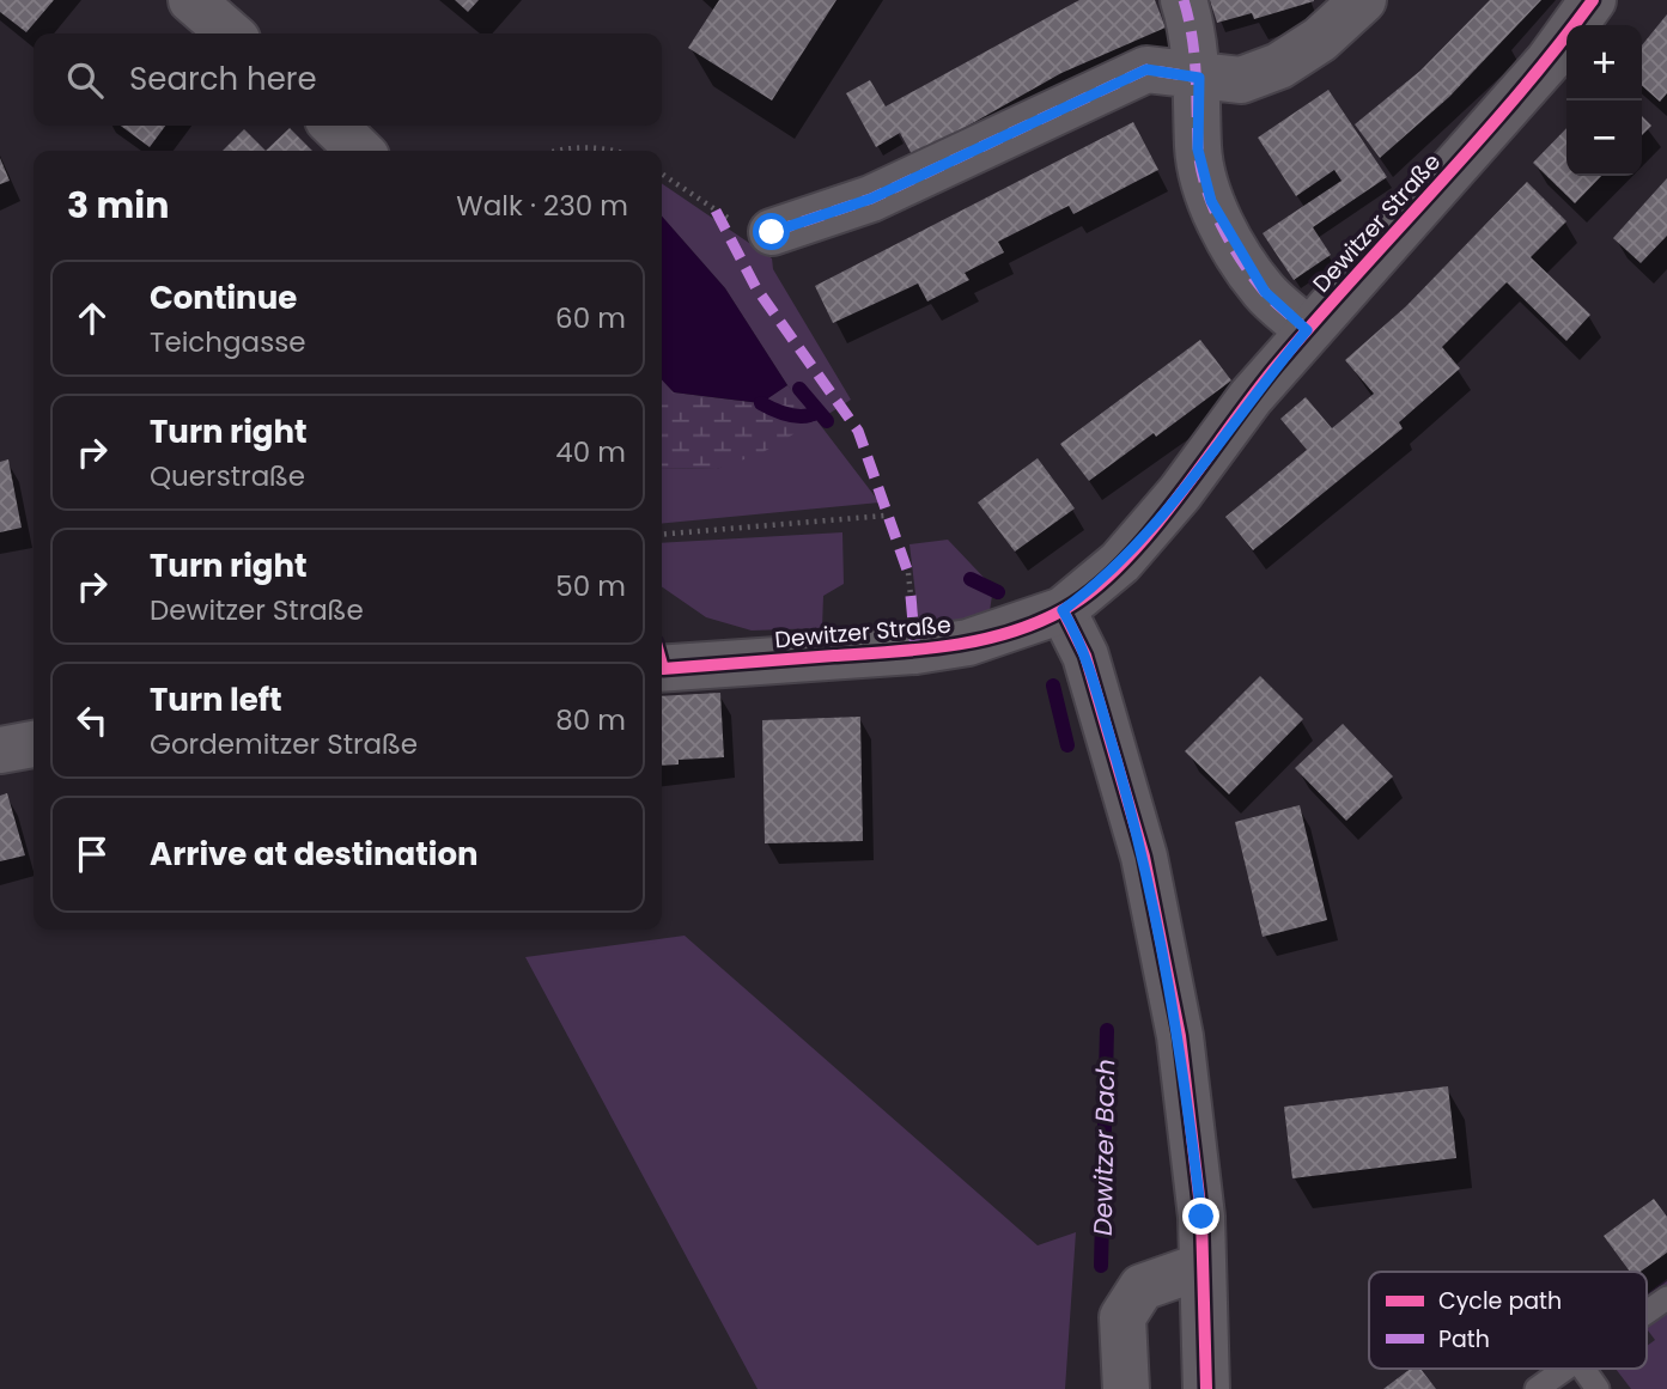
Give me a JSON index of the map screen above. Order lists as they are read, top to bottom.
{
  "streets": {
    "street": ["Dewitzer Straße"]
  },
  "water": ["Dewitzer Bach"],
  "legend": ["Cycle path", "Path"],
  "page": {
    "map_buttons": ["+", "−"],
    "search": "Search here",
    "heading": ["3 min", "Walk · 230 m"],
    "list": [
      ["Continue", "Teichgasse", "60 m"],
      ["Turn right", "Querstraße", "40 m"],
      ["Turn right", "Dewitzer Straße", "50 m"],
      ["Turn left", "Gordemitzer Straße", "80 m"],
      "Arrive at destination"
    ]
  }
}
